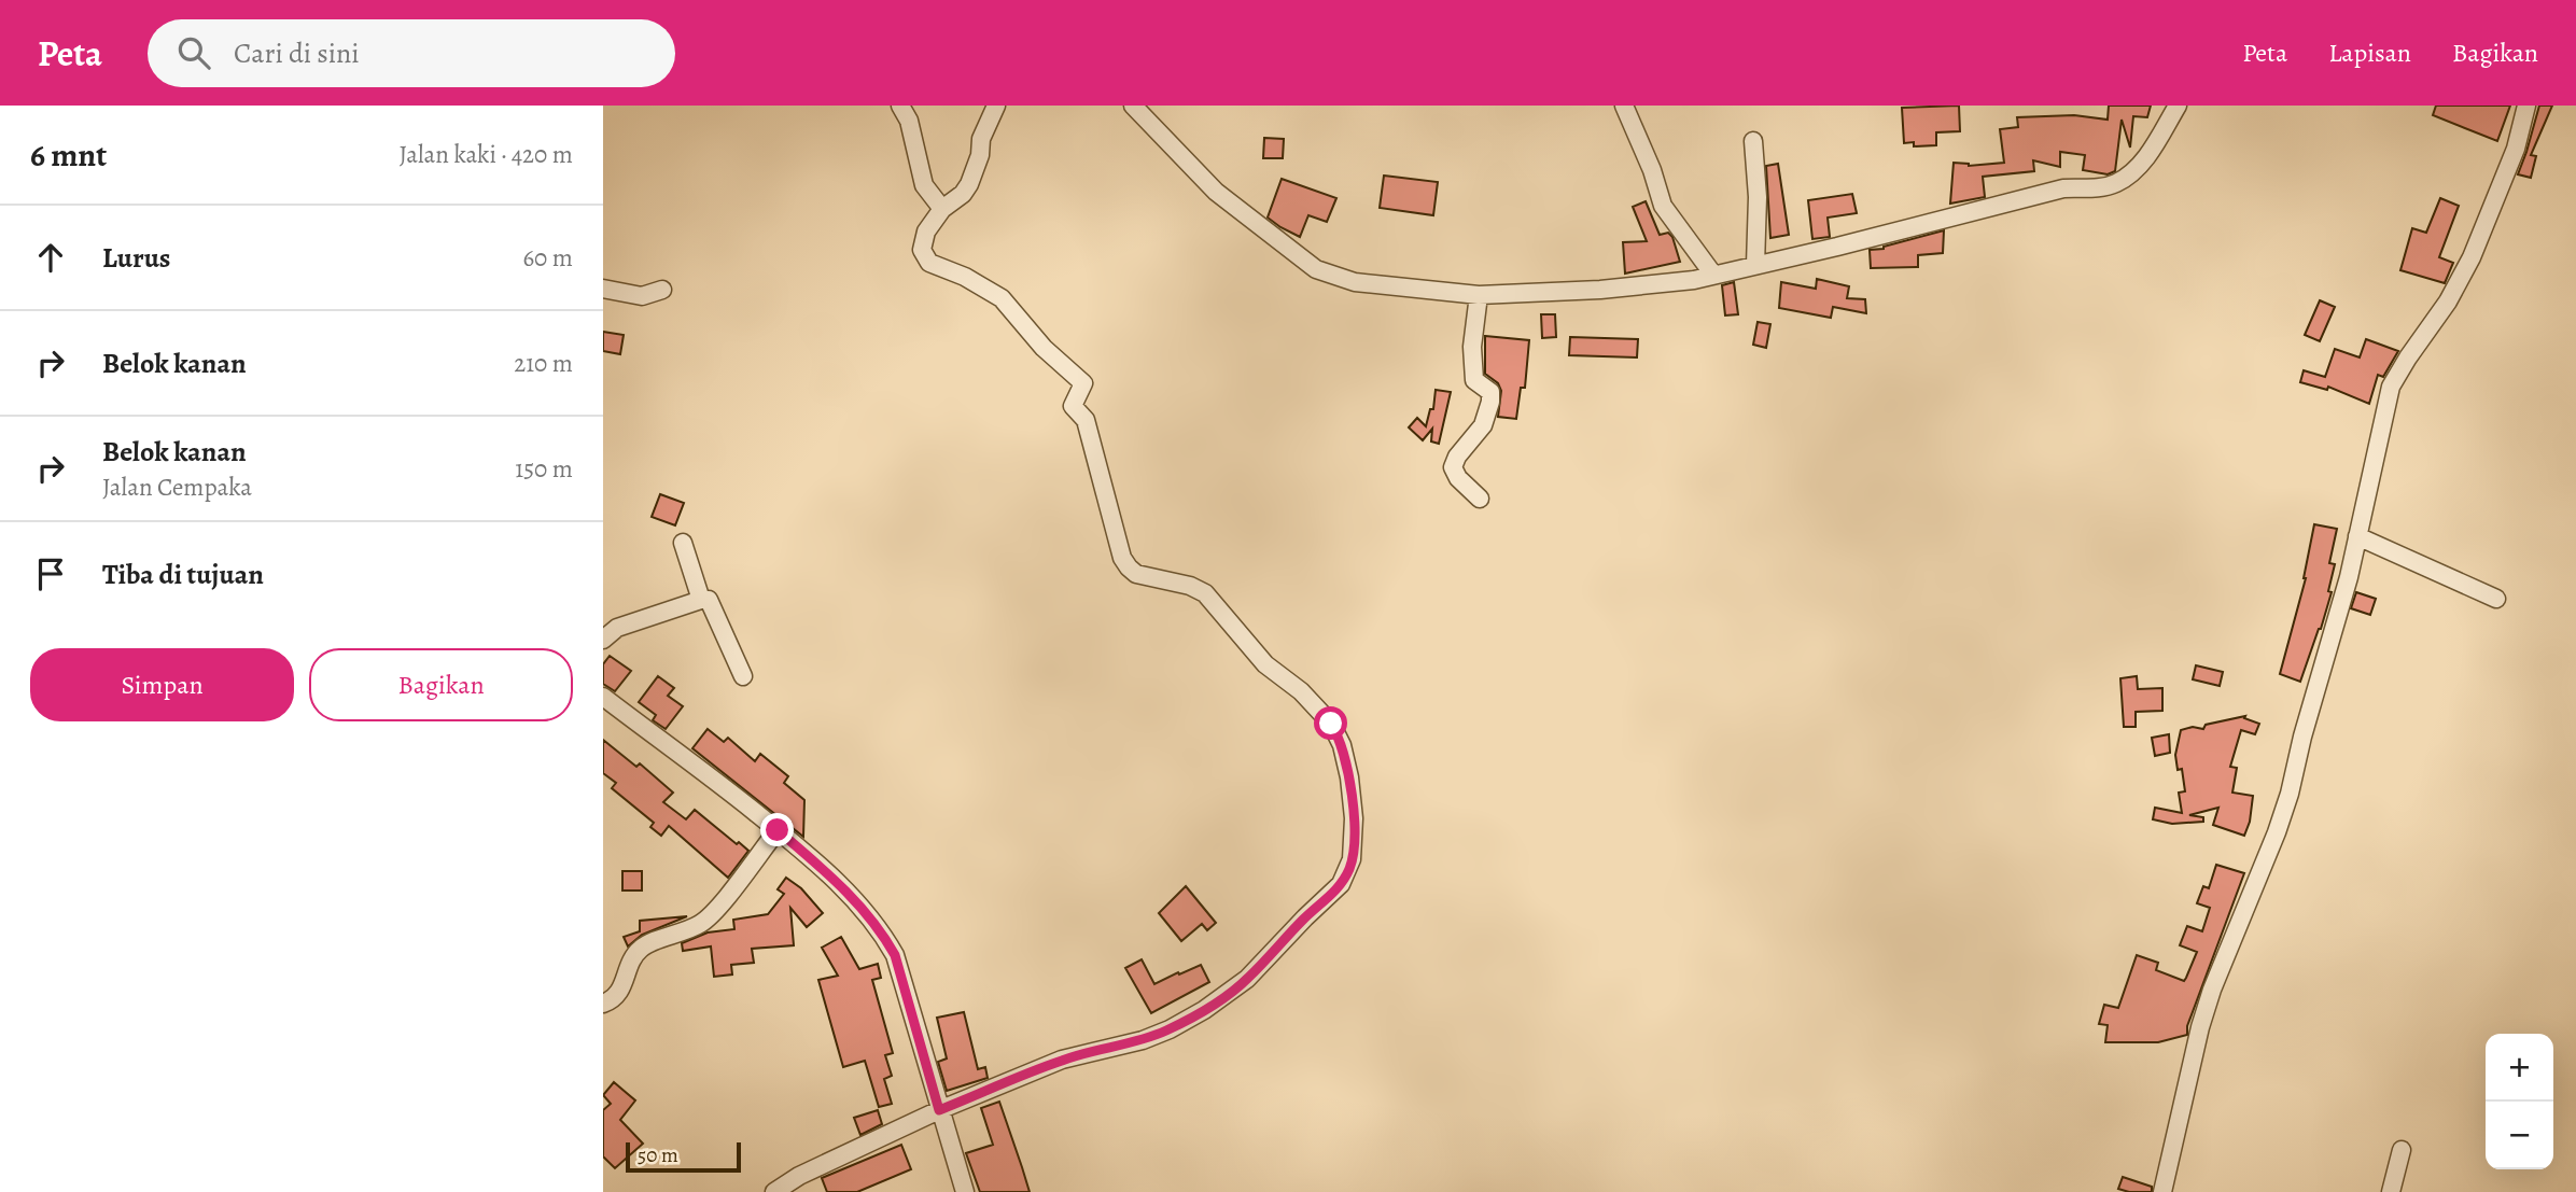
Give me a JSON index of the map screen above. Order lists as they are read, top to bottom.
{
  "scale_bar": "50 m",
  "page": {
    "header": "Peta",
    "search": "Cari di sini",
    "nav": ["Peta", "Lapisan", "Bagikan"],
    "heading": ["6 mnt", "Jalan kaki · 420 m"],
    "list": [
      ["Lurus", "60 m"],
      ["Belok kanan", "210 m"],
      ["Belok kanan", "Jalan Cempaka", "150 m"],
      "Tiba di tujuan"
    ],
    "buttons": ["Simpan", "Bagikan"],
    "map_buttons": ["+", "−"],
    "scale": "50 m"
  }
}
